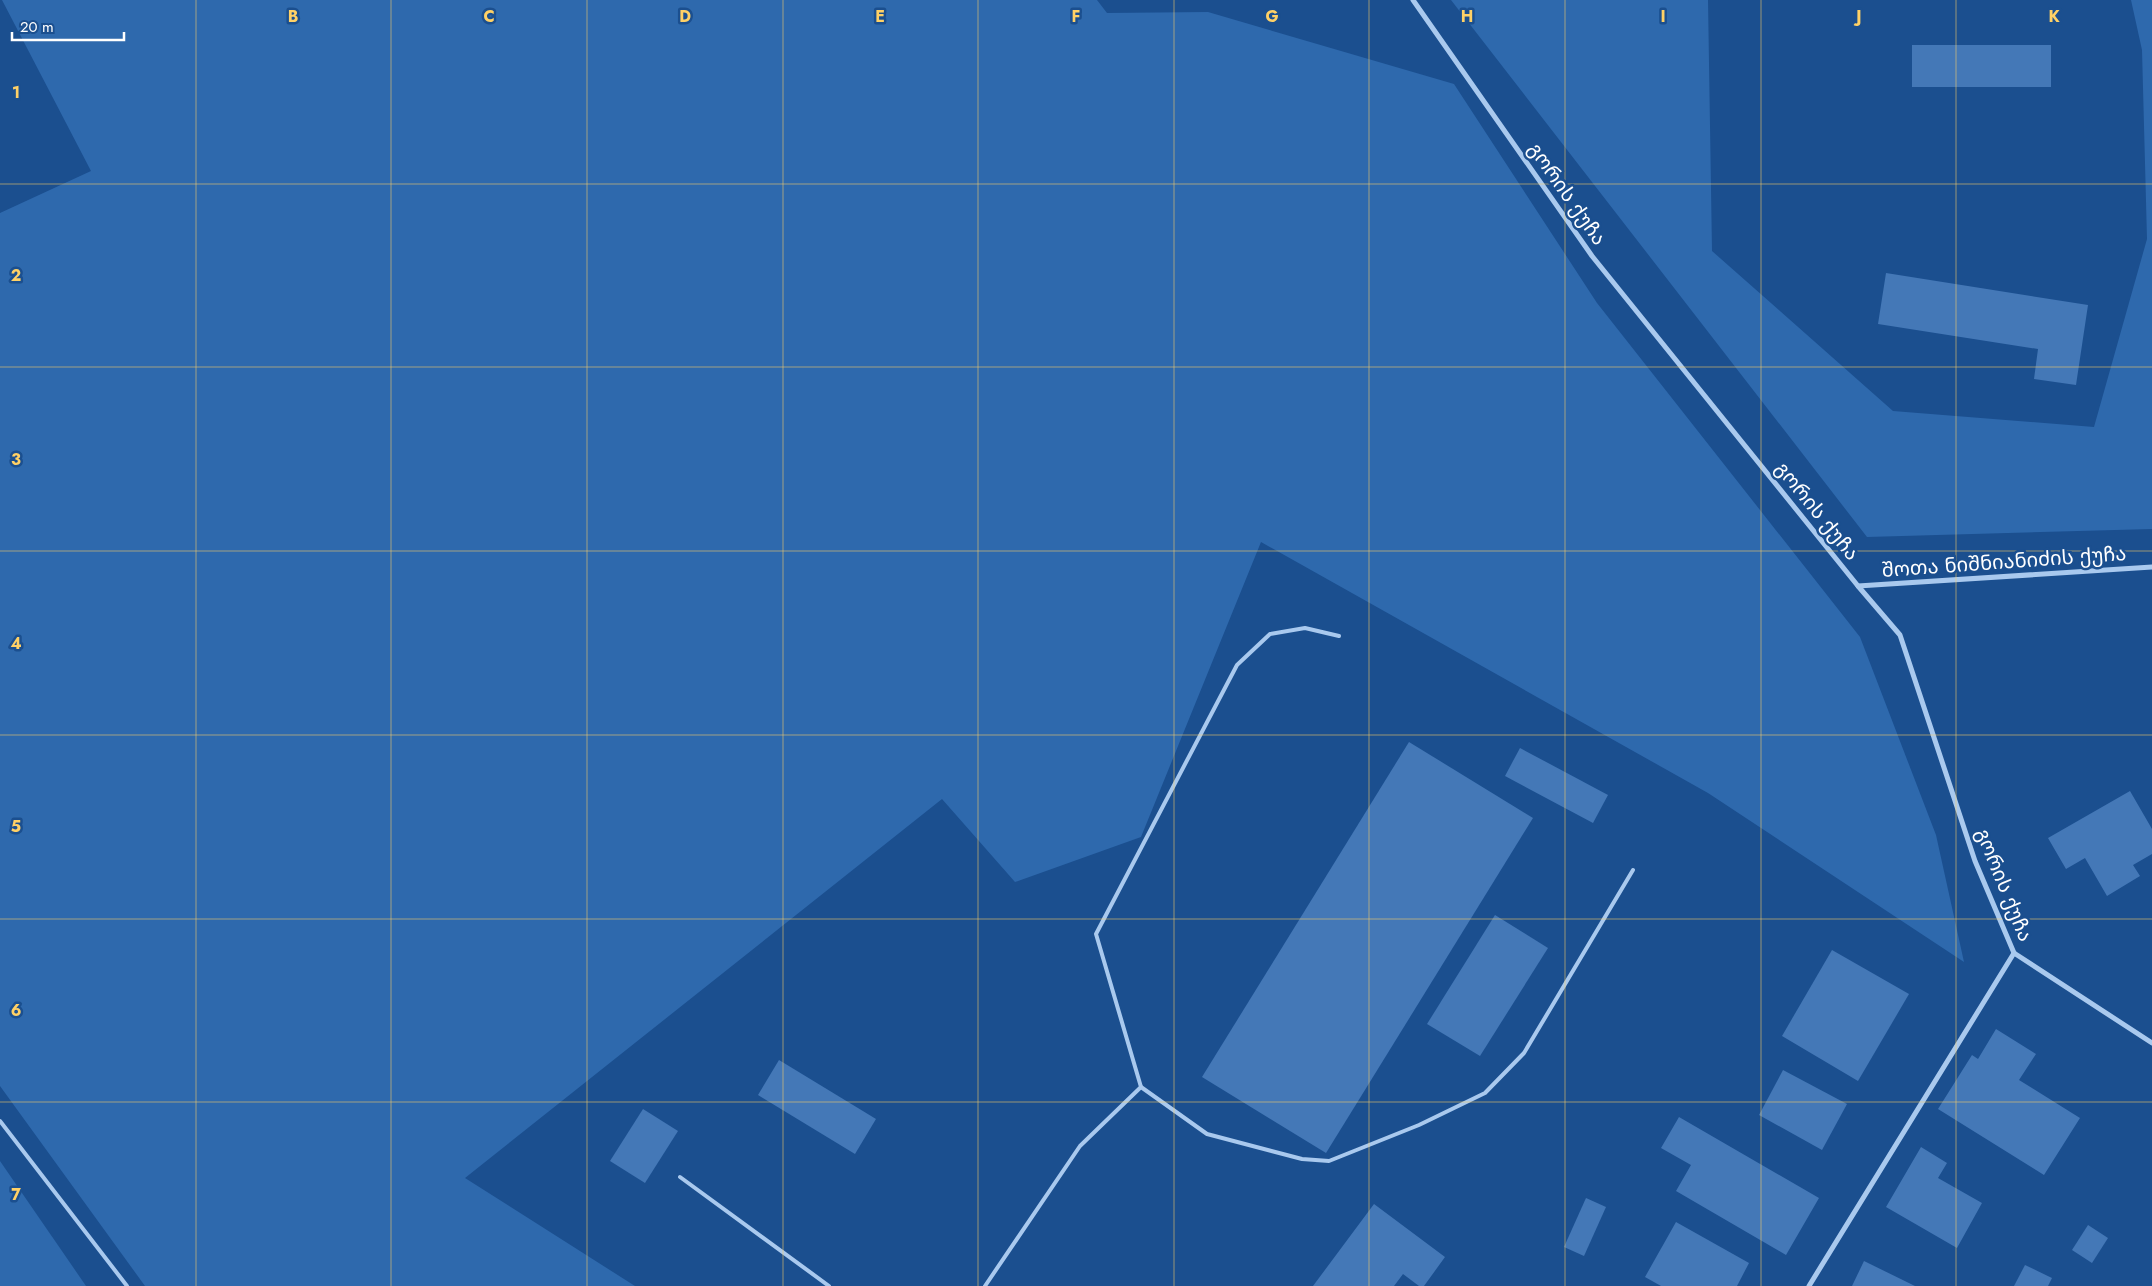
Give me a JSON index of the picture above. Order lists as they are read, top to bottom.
{
  "streets": {
    "street": ["გორის ქუჩა", "შოთა ნიშნიანიძის ქუჩა"]
  },
  "crossings": [
    ["გორის ქუჩა", "შოთა ნიშნიანიძის ქუჩა"]
  ],
  "scale_bar": "20 m",
  "grid": {
    "columns": [
      "B",
      "C",
      "D",
      "E",
      "F",
      "G",
      "H",
      "I",
      "J",
      "K"
    ],
    "rows": [
      "1",
      "2",
      "3",
      "4",
      "5",
      "6",
      "7"
    ]
  }
}
